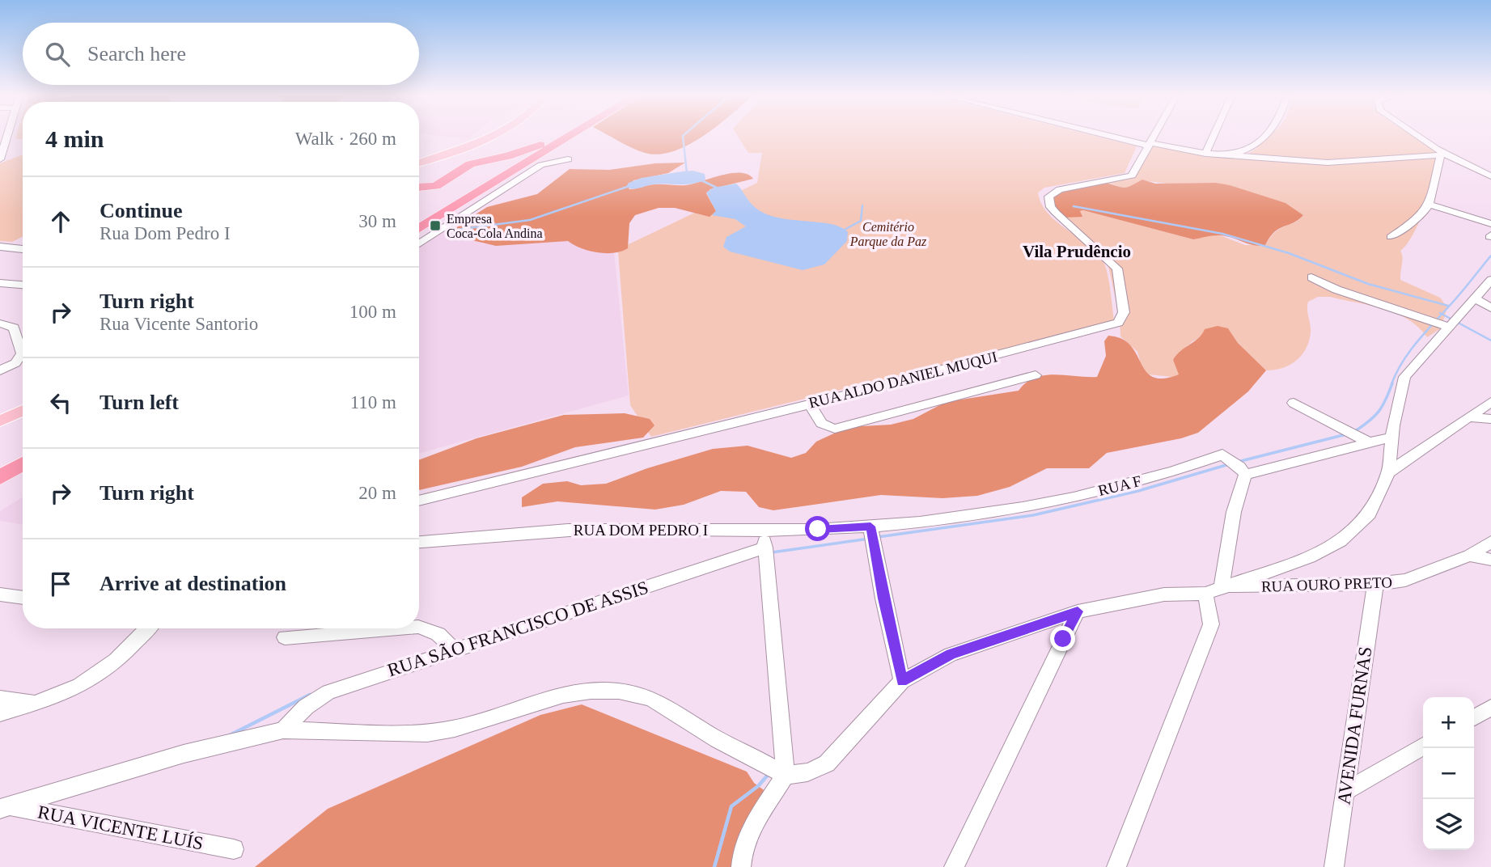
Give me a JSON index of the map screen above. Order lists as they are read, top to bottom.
{
  "streets": {
    "street": [
      "RUA ALDO DANIEL MUQUI",
      "RUA F",
      "RUA DOM PEDRO I",
      "RUA OURO PRETO",
      "RUA SÃO FRANCISCO DE ASSIS",
      "AVENIDA FURNAS",
      "RUA VICENTE LUÍS"
    ]
  },
  "crossings": [
    ["RUA F", "RUA DOM PEDRO I"],
    ["RUA DOM PEDRO I", "RUA SÃO FRANCISCO DE ASSIS"],
    ["RUA OURO PRETO", "AVENIDA FURNAS"]
  ],
  "districts": ["Vila Prudêncio"],
  "parks": ["Cemitério Parque da Paz"],
  "places": {
    "transit": ["Empresa Coca-Cola Andina"]
  },
  "page": {
    "search": "Search here",
    "heading": ["4 min", "Walk · 260 m"],
    "list": [
      ["Continue", "Rua Dom Pedro I", "30 m"],
      ["Turn right", "Rua Vicente Santorio", "100 m"],
      ["Turn left", "110 m"],
      ["Turn right", "20 m"],
      "Arrive at destination"
    ],
    "map_buttons": ["+", "−"]
  }
}
